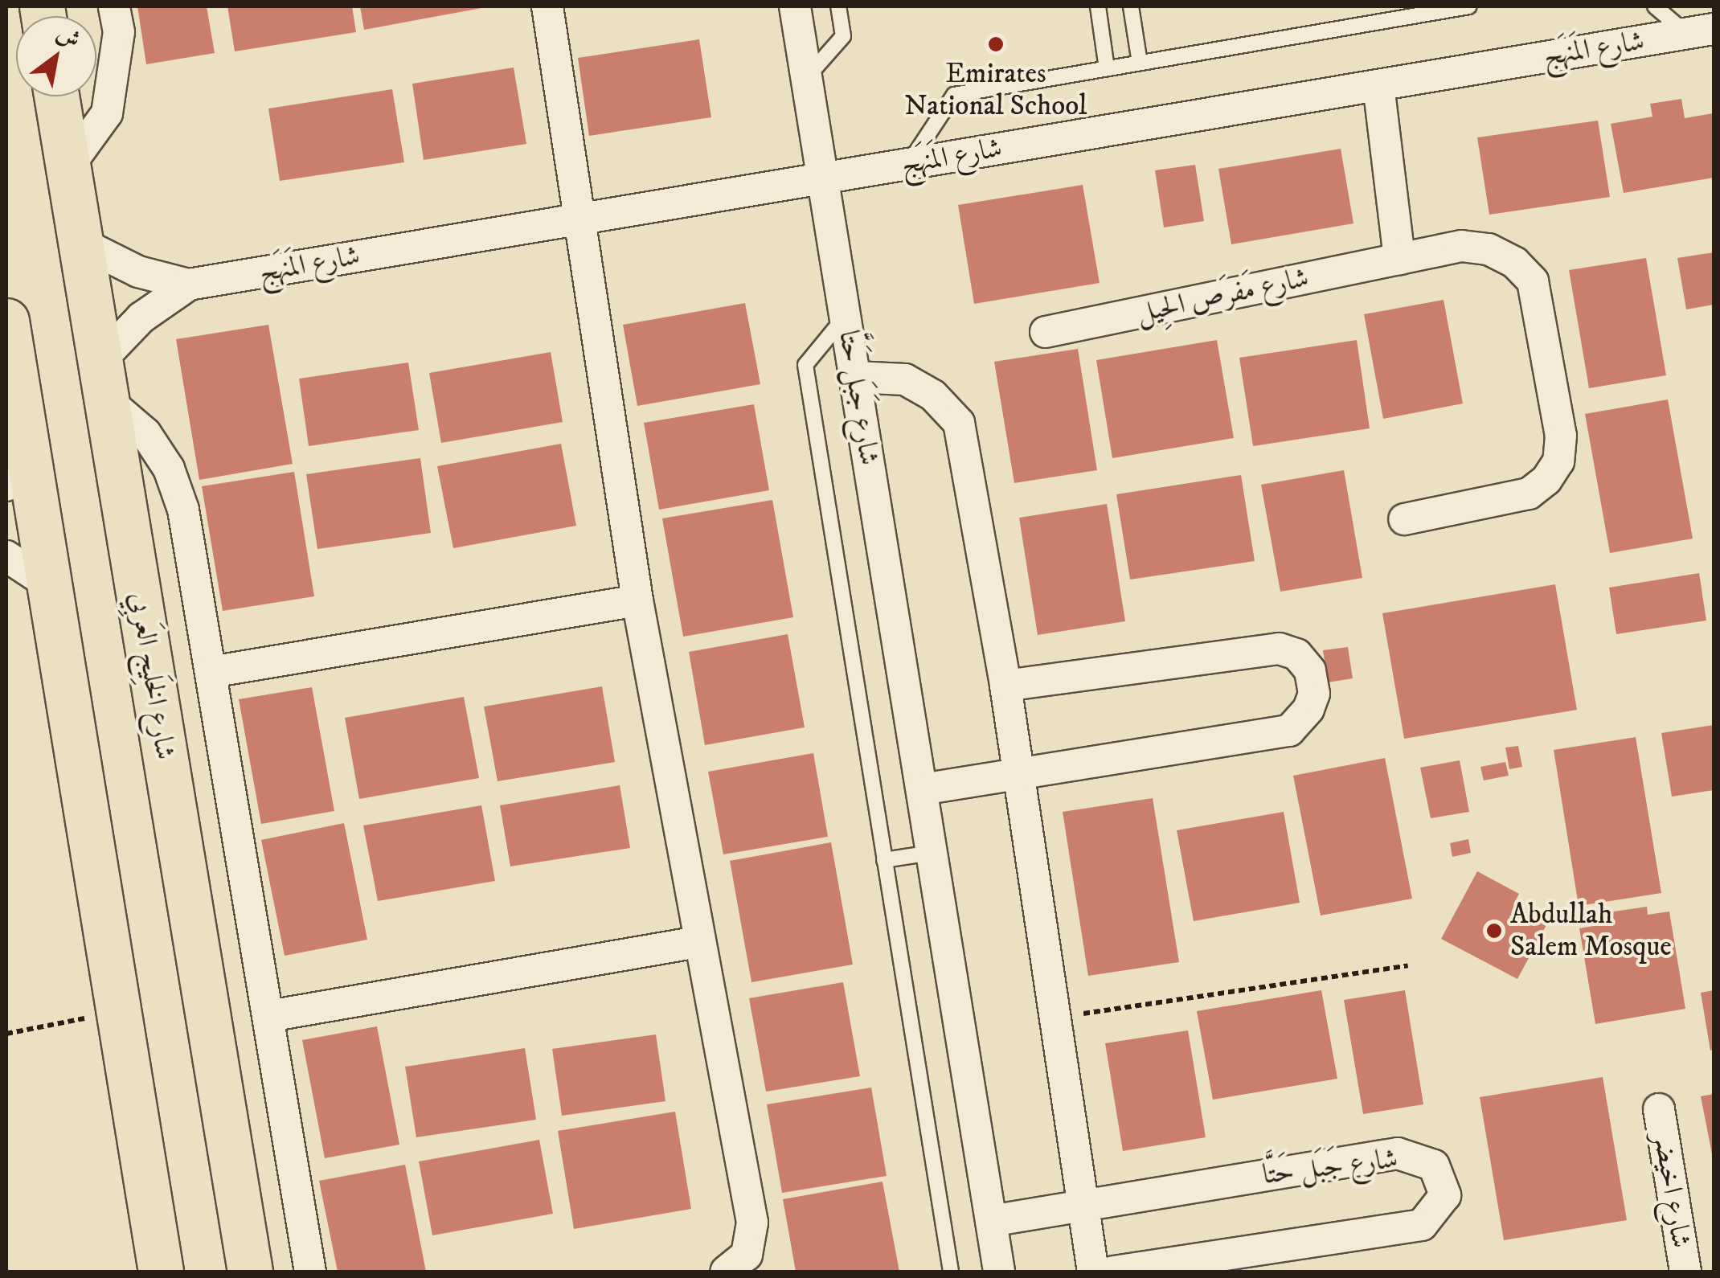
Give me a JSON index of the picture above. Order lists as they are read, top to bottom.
{
  "streets": {
    "highway": ["شارع الخَلِيج العَربِي"],
    "street": [
      "شارع المَنهَج",
      "شارع مَفرَص الحِيل",
      "شارع جَبَل حَتَّا",
      "شارع اخيضر"
    ]
  },
  "crossings": [
    ["شارع المَنهَج", "شارع جَبَل حَتَّا"],
    ["شارع المَنهَج", "شارع الخَلِيج العَربِي"]
  ],
  "places": ["Emirates National School", "Abdullah Salem Mosque"],
  "north": "top right"
}
